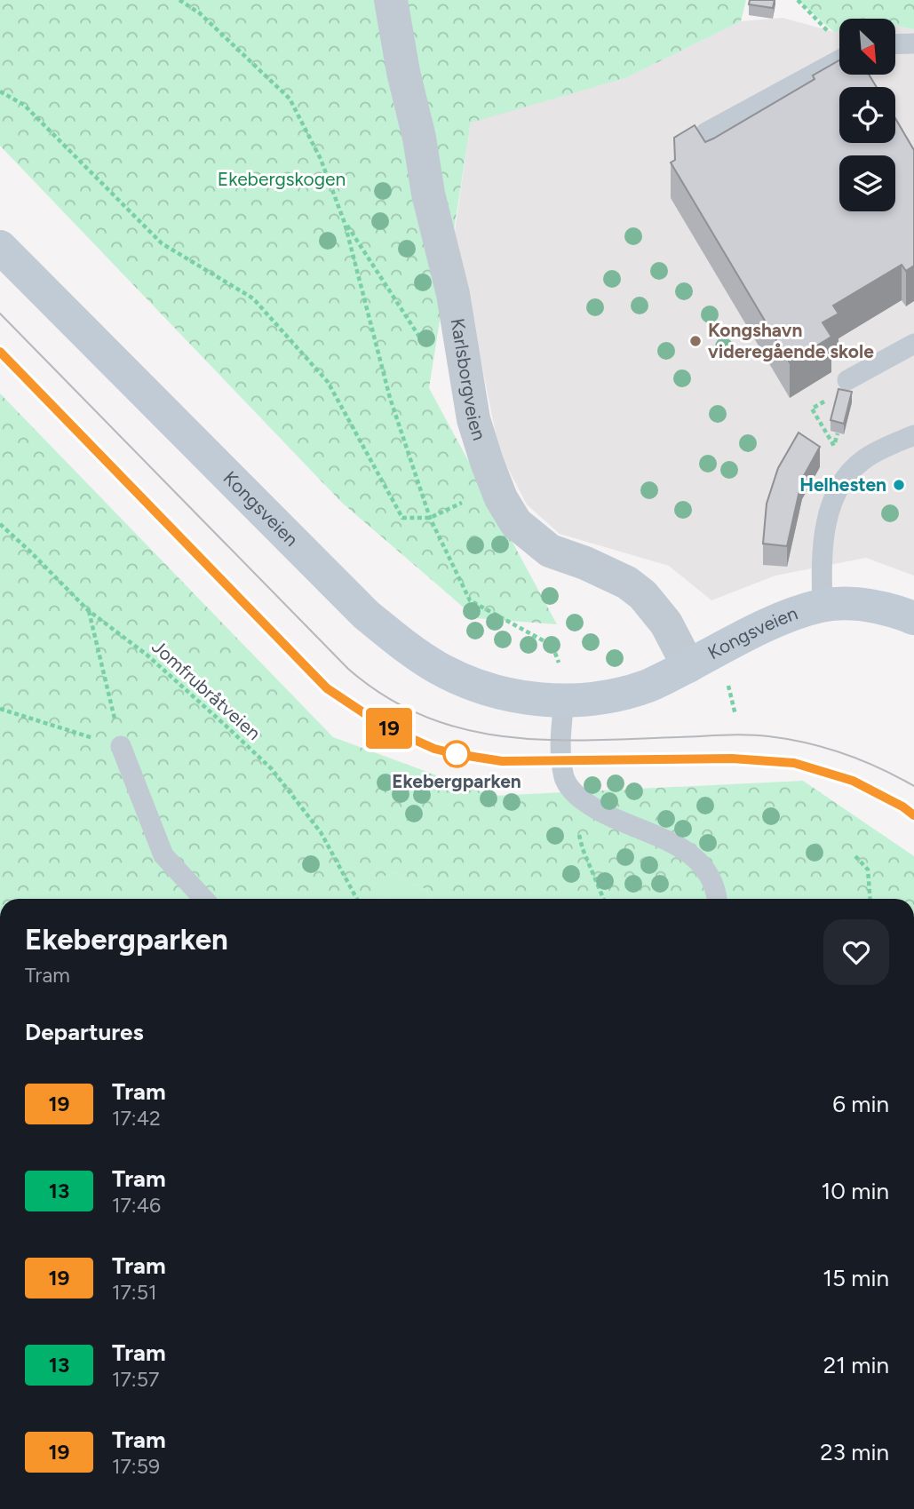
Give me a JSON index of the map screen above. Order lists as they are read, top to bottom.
{
  "streets": {
    "main road": ["Kongsveien"],
    "street": ["Karlsborgveien"],
    "path": ["Jomfrubråtveien"]
  },
  "crossings": [
    ["Karlsborgveien", "Kongsveien"]
  ],
  "parks": ["Ekebergskogen"],
  "places": ["Kongshavn videregående skole", "Helhesten", "Ekebergparken"],
  "lines": ["tram line 19"],
  "north": "bottom right",
  "page": {
    "on_map": "19",
    "heading": [
      ["Ekebergparken", "Tram"],
      "Departures"
    ],
    "list": [
      {
        "mark": "19",
        "name": "Tram",
        "note": "17:42",
        "value": "6 min"
      },
      {
        "mark": "13",
        "name": "Tram",
        "note": "17:46",
        "value": "10 min"
      },
      {
        "mark": "19",
        "name": "Tram",
        "note": "17:51",
        "value": "15 min"
      },
      {
        "mark": "13",
        "name": "Tram",
        "note": "17:57",
        "value": "21 min"
      },
      {
        "mark": "19",
        "name": "Tram",
        "note": "17:59",
        "value": "23 min"
      }
    ]
  }
}
